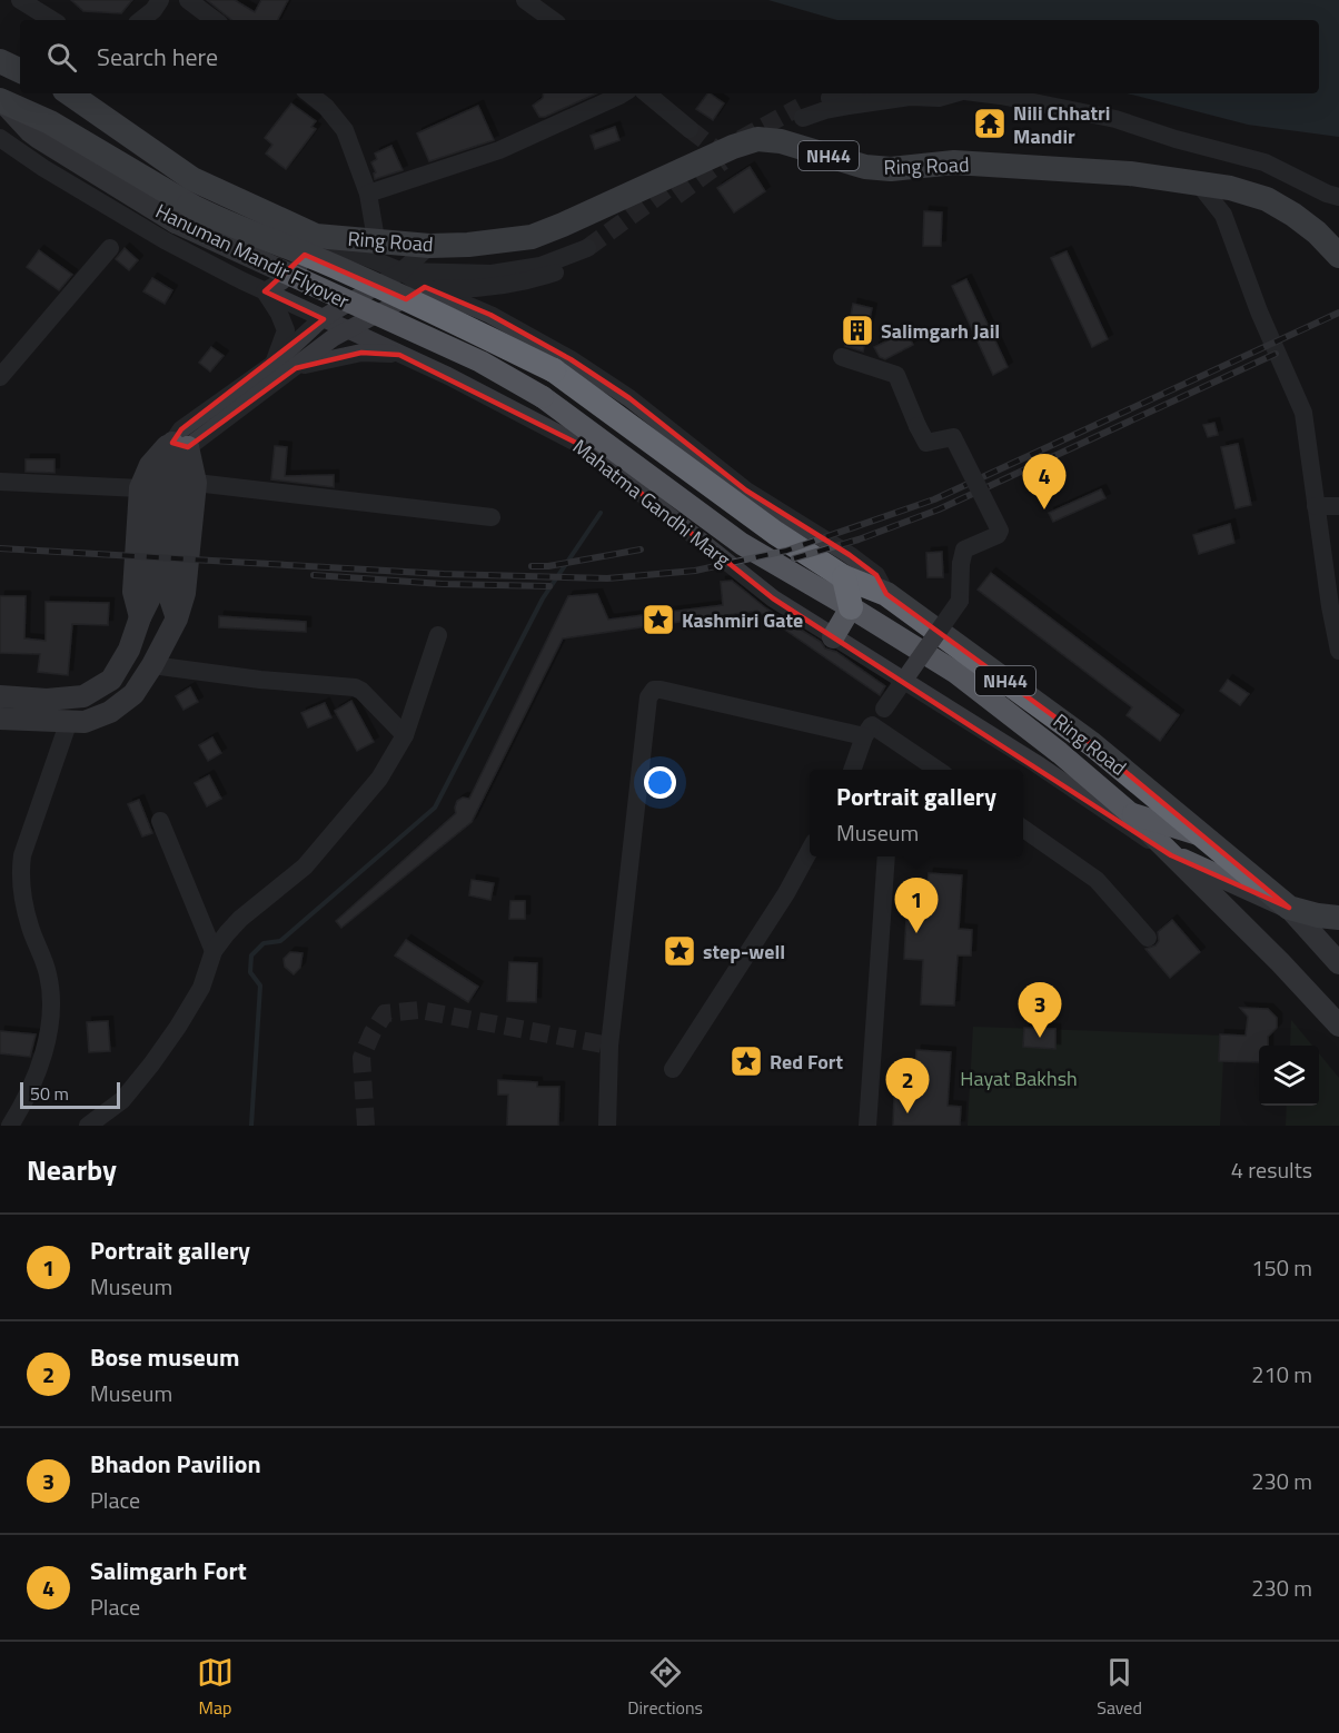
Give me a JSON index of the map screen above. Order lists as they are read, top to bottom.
{
  "streets": {
    "highway": ["NH44", "Ring Road", "Hanuman Mandir Flyover"],
    "main road": ["Mahatma Gandhi Marg"]
  },
  "crossings": [
    ["Ring Road", "Hanuman Mandir Flyover"],
    ["Hanuman Mandir Flyover", "Mahatma Gandhi Marg"]
  ],
  "parks": ["Hayat Bakhsh"],
  "places": {
    "temple": ["Nili Chhatri Mandir"],
    "building": ["Salimgarh Jail"],
    "place": ["Kashmiri Gate", "step-well", "Red Fort"]
  },
  "scale_bar": "50 m",
  "page": {
    "search": "Search here",
    "pins": [
      "4",
      "1",
      "3",
      "2"
    ],
    "popup": ["Portrait gallery", "Museum"],
    "scale": "50 m",
    "heading": ["Nearby", "4 results"],
    "list": [
      {
        "mark": "1",
        "name": "Portrait gallery",
        "note": "Museum",
        "value": "150 m"
      },
      {
        "mark": "2",
        "name": "Bose museum",
        "note": "Museum",
        "value": "210 m"
      },
      {
        "mark": "3",
        "name": "Bhadon Pavilion",
        "note": "Place",
        "value": "230 m"
      },
      {
        "mark": "4",
        "name": "Salimgarh Fort",
        "note": "Place",
        "value": "230 m"
      }
    ],
    "nav": ["Map", "Directions", "Saved"]
  }
}
